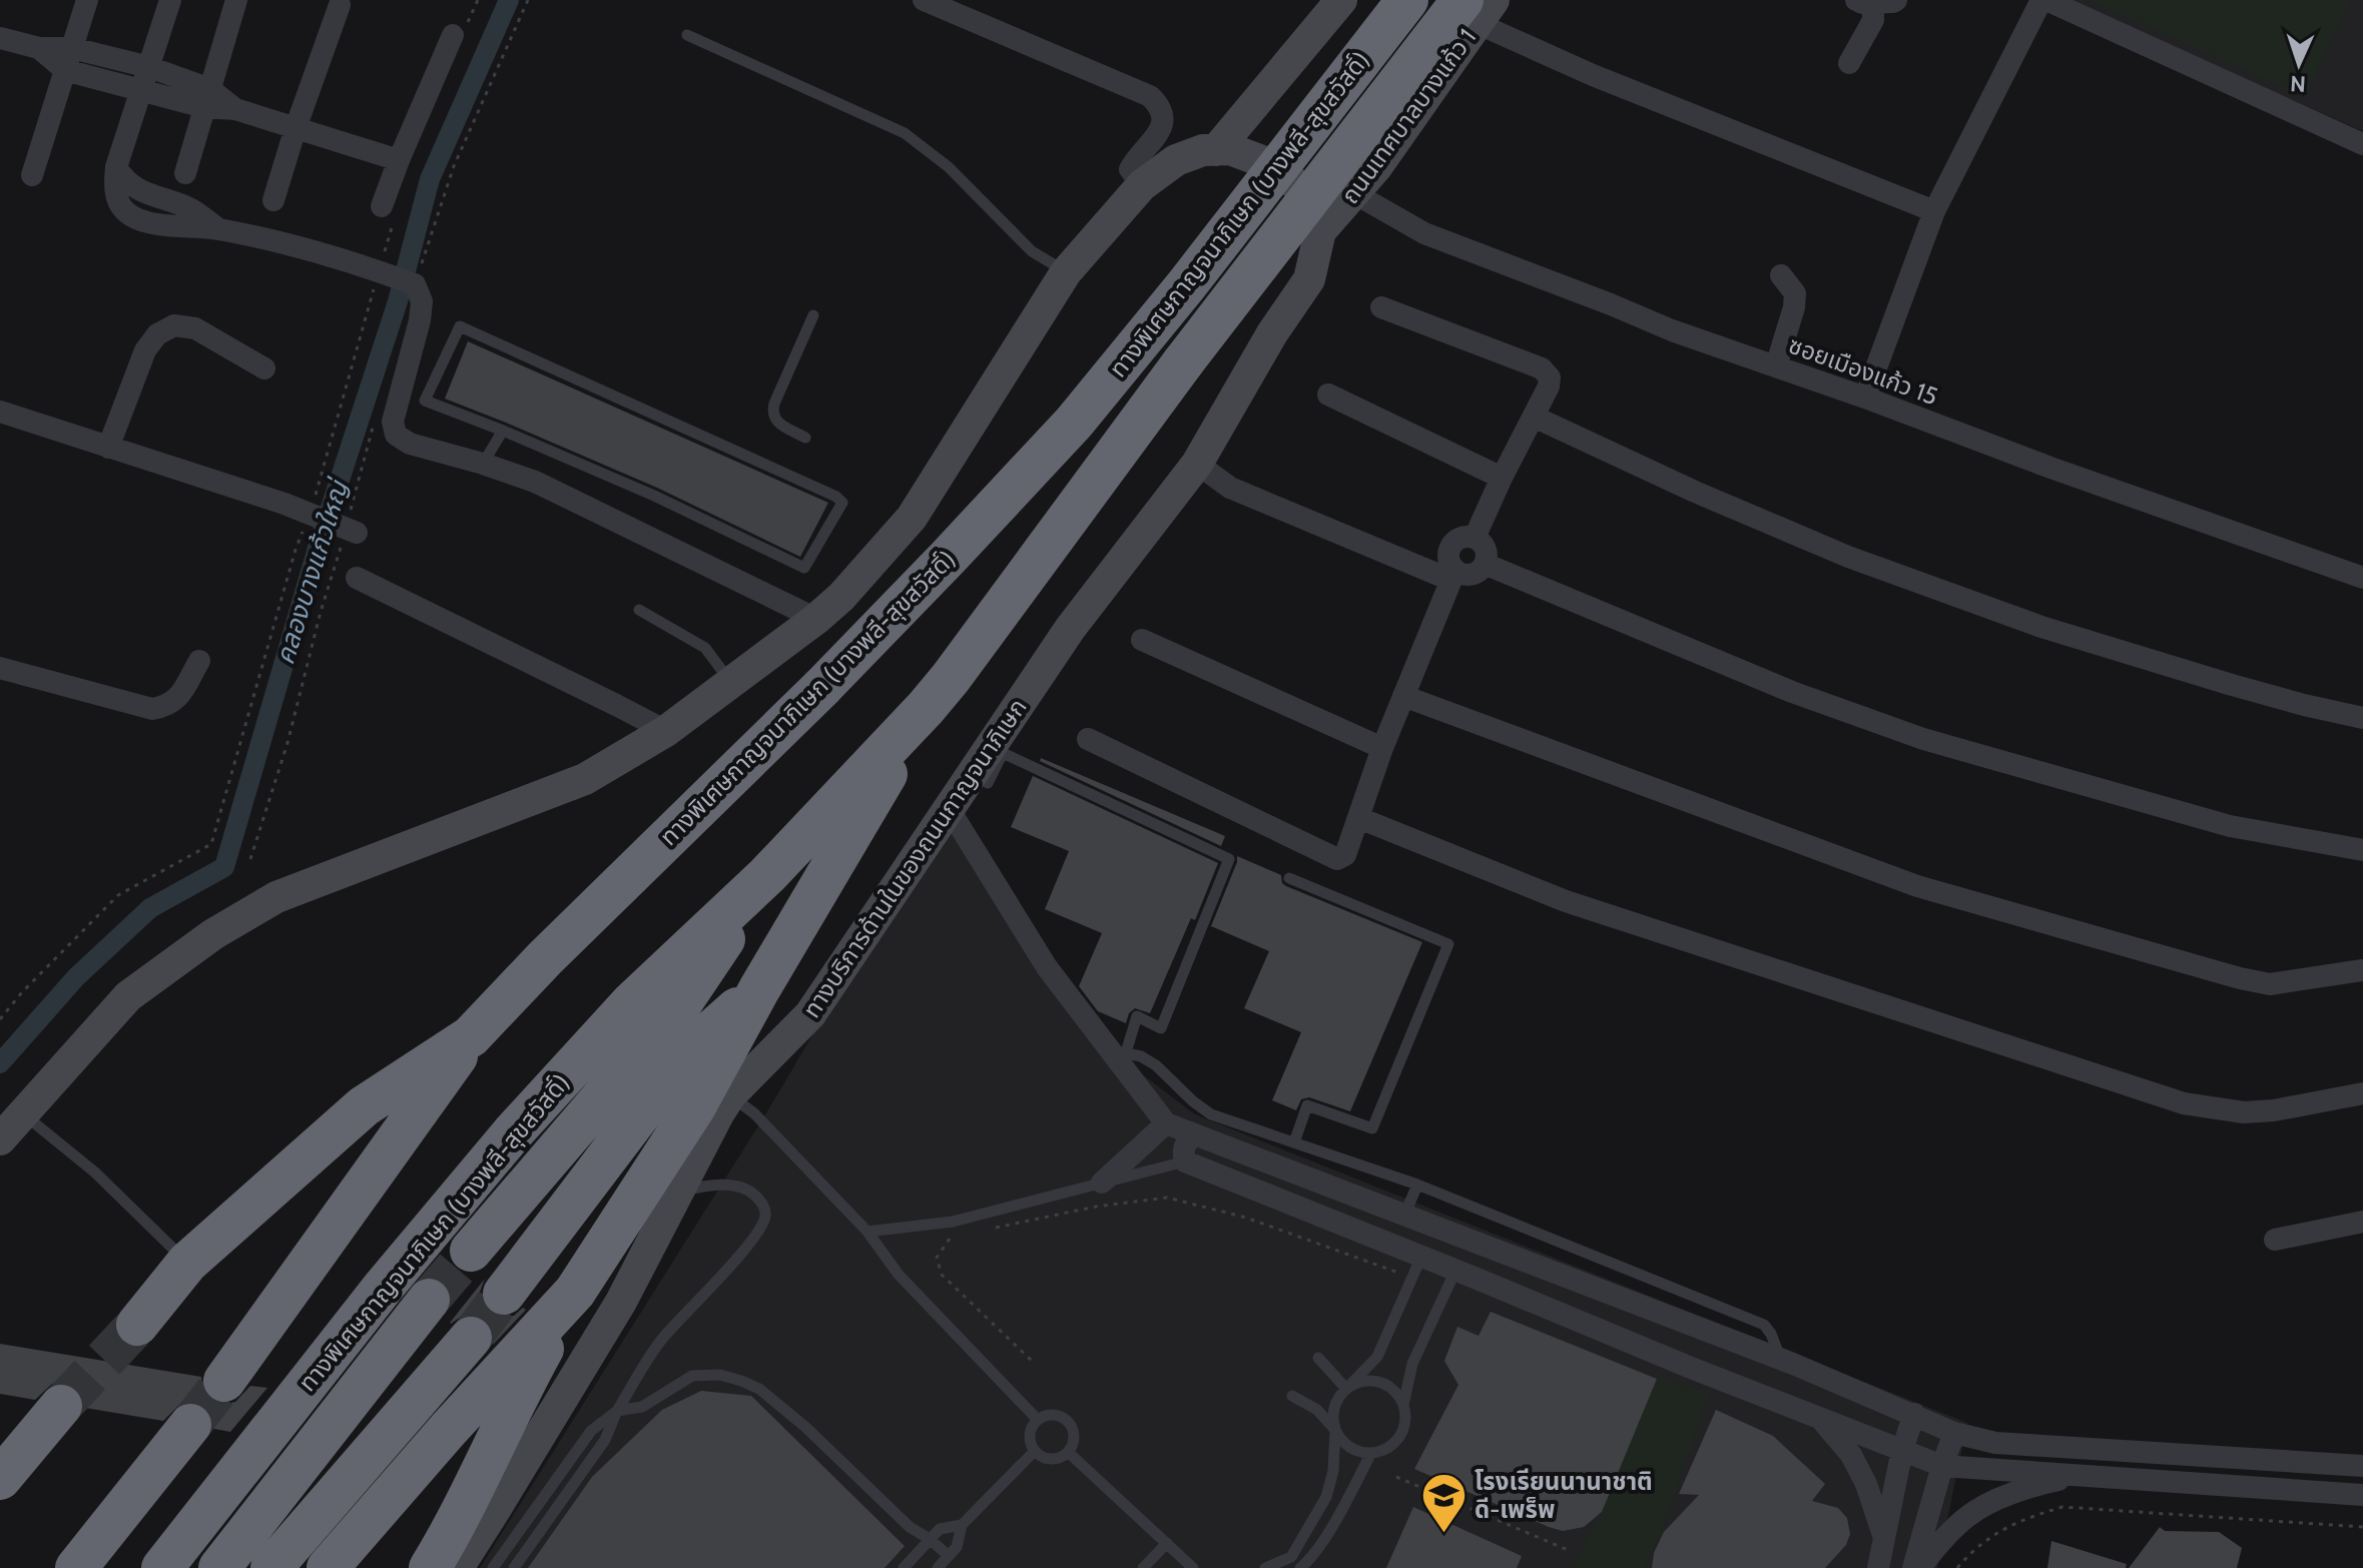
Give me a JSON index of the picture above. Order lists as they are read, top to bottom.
{
  "streets": {
    "highway": ["ทางพิเศษกาญจนาภิเษก (บางพลี-สุขสวัสดิ์)"],
    "main road": ["ถนนเทศบาลบางแก้ว 1", "ทางบริการด้านในของถนนกาญจนาภิเษก"],
    "street": ["ซอยเมืองแก้ว 15"]
  },
  "crossings": [
    ["ถนนเทศบาลบางแก้ว 1", "ทางพิเศษกาญจนาภิเษก (บางพลี-สุขสวัสดิ์)"],
    ["ถนนเทศบาลบางแก้ว 1", "ซอยเมืองแก้ว 15"],
    ["ถนนเทศบาลบางแก้ว 1", "ทางบริการด้านในของถนนกาญจนาภิเษก"]
  ],
  "water": ["คลองบางแก้วใหญ่"],
  "places": {
    "school or university": ["โรงเรียนนานาชาติ ดี-เพร็พ"]
  },
  "north": "bottom"
}
